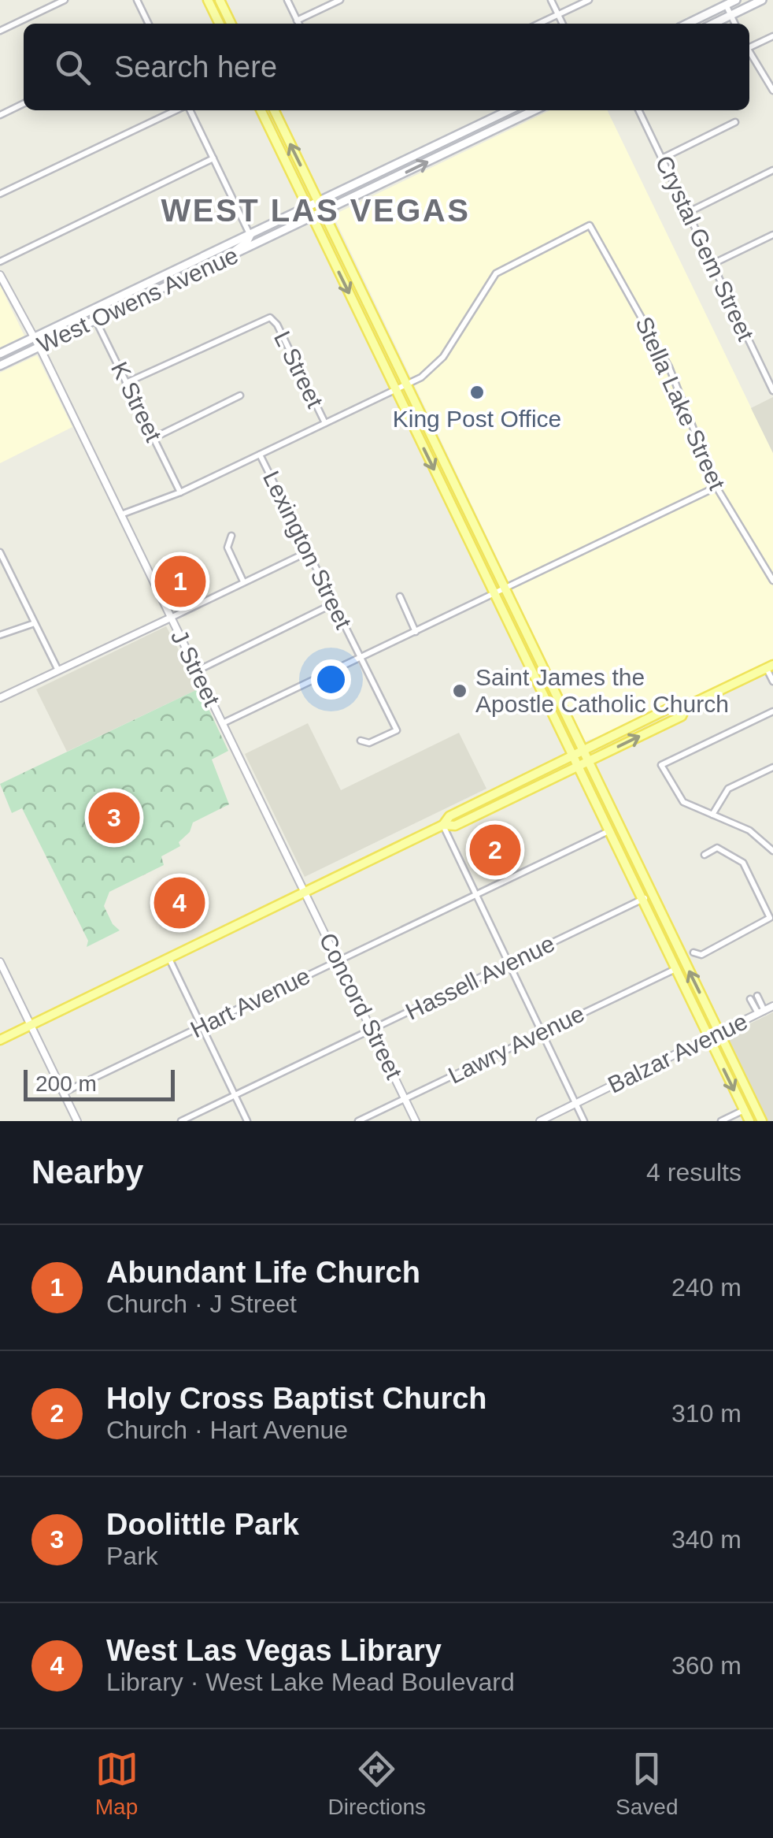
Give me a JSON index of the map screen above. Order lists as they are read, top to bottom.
{
  "streets": {
    "main road": ["West Owens Avenue"],
    "street": [
      "Crystal Gem Street",
      "L Street",
      "K Street",
      "Stella Lake Street",
      "Lexington Street",
      "J Street",
      "Hassell Avenue",
      "Hart Avenue",
      "Concord Street",
      "Lawry Avenue",
      "Balzar Avenue"
    ]
  },
  "crossings": [
    ["West Owens Avenue", "K Street"],
    ["West Owens Avenue", "J Street"],
    ["L Street", "K Street"],
    ["J Street", "Concord Street"],
    ["Hassell Avenue", "Concord Street"],
    ["Hart Avenue", "Concord Street"],
    ["Concord Street", "Lawry Avenue"]
  ],
  "districts": ["WEST LAS VEGAS"],
  "places": ["King Post Office", "Saint James the Apostle Catholic Church"],
  "scale_bar": "200 m",
  "page": {
    "search": "Search here",
    "pins": [
      "1",
      "3",
      "2",
      "4"
    ],
    "scale": "200 m",
    "heading": ["Nearby", "4 results"],
    "list": [
      {
        "mark": "1",
        "name": "Abundant Life Church",
        "note": "Church · J Street",
        "value": "240 m"
      },
      {
        "mark": "2",
        "name": "Holy Cross Baptist Church",
        "note": "Church · Hart Avenue",
        "value": "310 m"
      },
      {
        "mark": "3",
        "name": "Doolittle Park",
        "note": "Park",
        "value": "340 m"
      },
      {
        "mark": "4",
        "name": "West Las Vegas Library",
        "note": "Library · West Lake Mead Boulevard",
        "value": "360 m"
      }
    ],
    "nav": ["Map", "Directions", "Saved"]
  }
}
